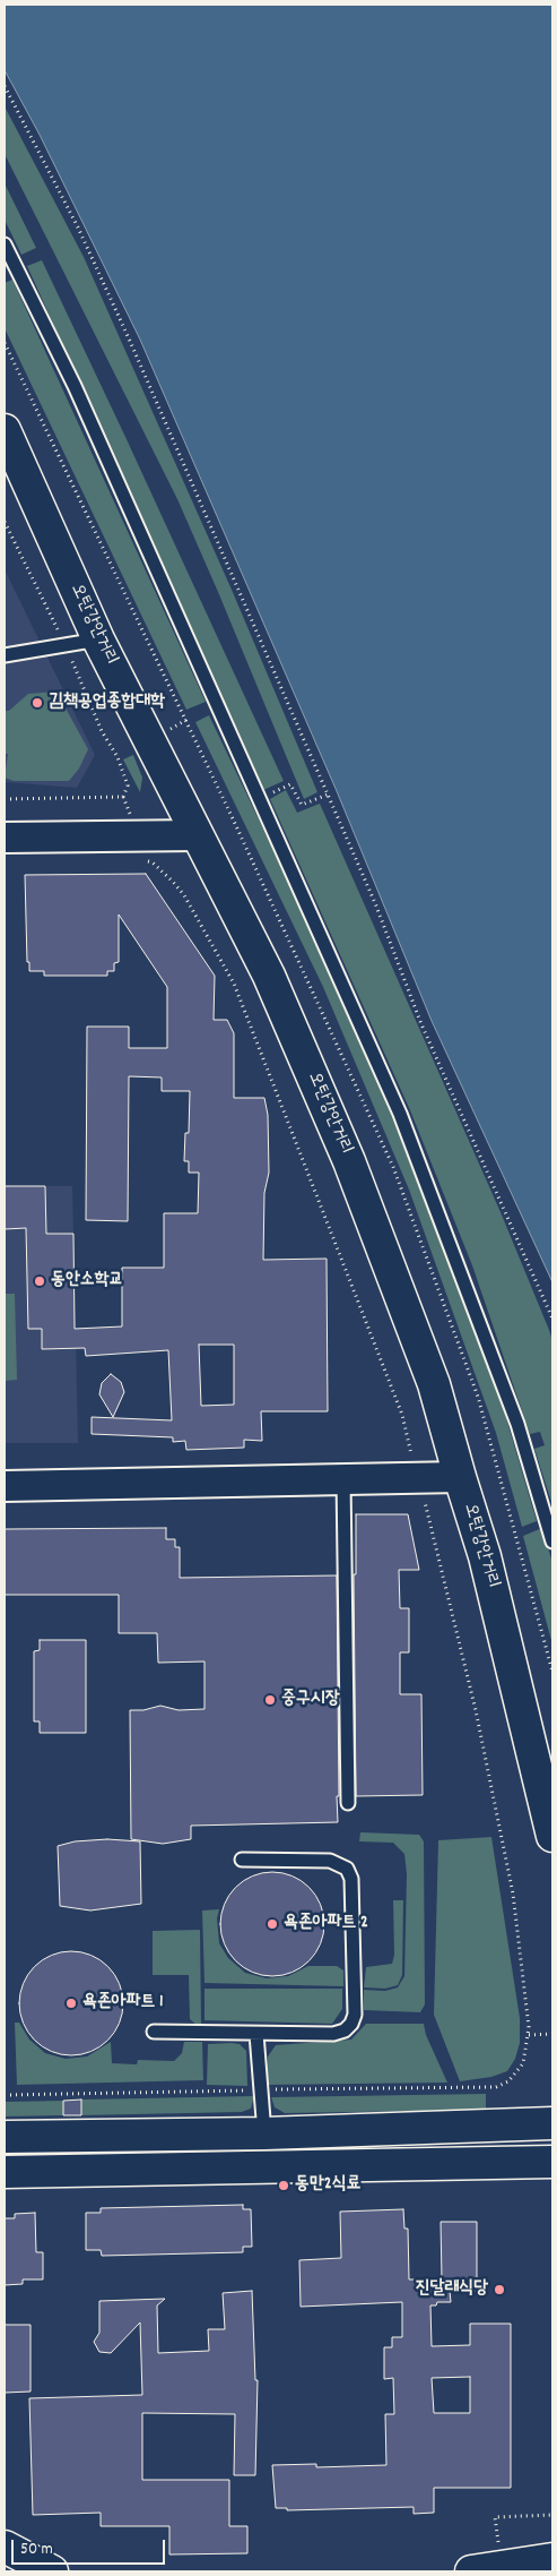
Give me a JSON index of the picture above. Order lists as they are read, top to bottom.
{
  "streets": {
    "main road": ["오탄강안거리"]
  },
  "places": [
    "김책공업종합대학",
    "동안소학교",
    "중구시장",
    "욕존아파트 2",
    "욕존아파트 1",
    "동만2식료",
    "진달래식당"
  ],
  "scale_bar": "50 m"
}
